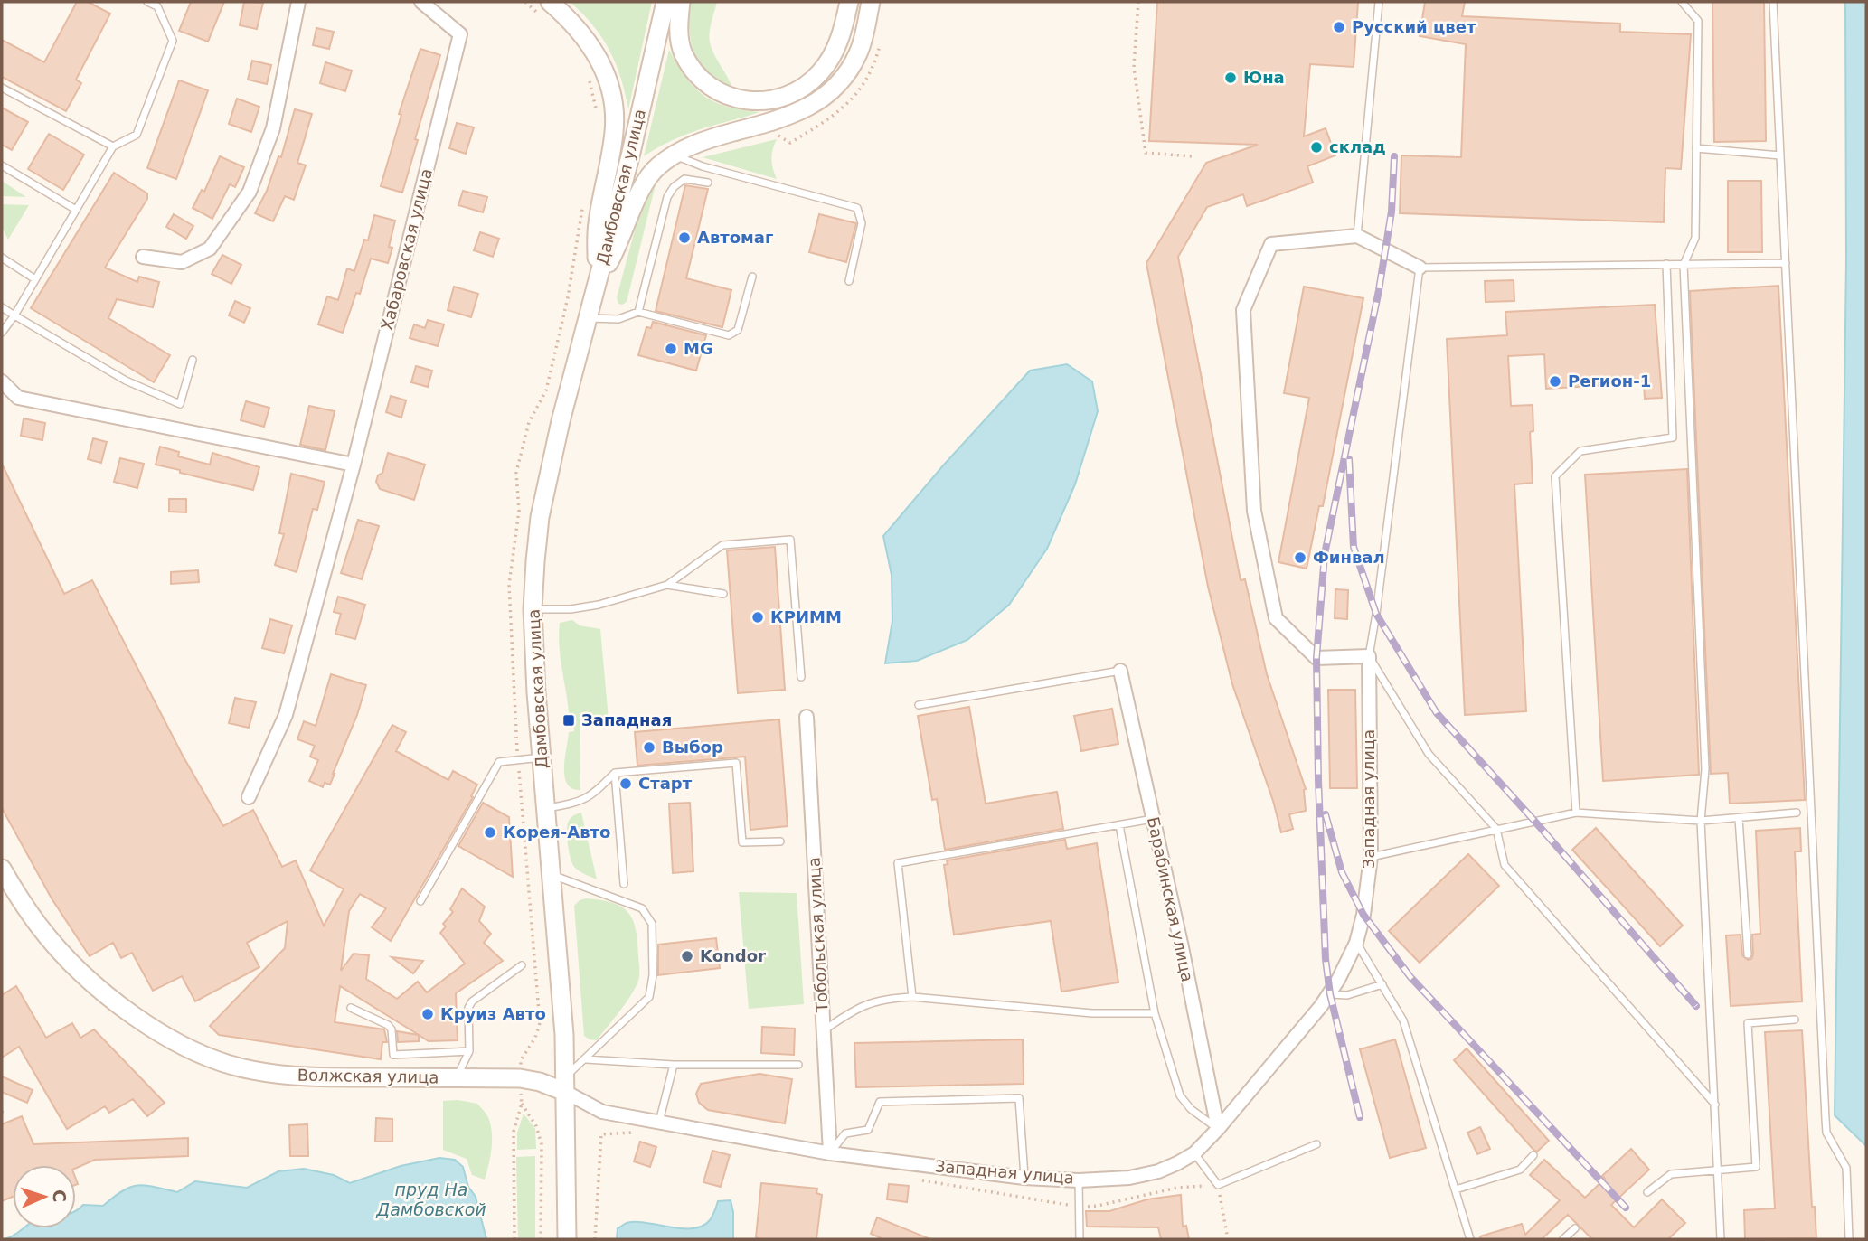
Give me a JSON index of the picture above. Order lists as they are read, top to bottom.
{
  "streets": {
    "main road": ["Дамбовская улица", "Волжская улица"],
    "street": [
      "Хабаровская улица",
      "Западная улица",
      "Барабинская улица",
      "Тобольская улица"
    ]
  },
  "crossings": [
    ["Дамбовская улица", "Западная улица"],
    ["Дамбовская улица", "Волжская улица"],
    ["Западная улица", "Барабинская улица"],
    ["Западная улица", "Тобольская улица"],
    ["Западная улица", "Волжская улица"]
  ],
  "water": ["пруд На Дамбовской"],
  "places": {
    "other": [
      "Русский цвет",
      "Юна",
      "склад",
      "Автомаг",
      "MG",
      "Регион-1",
      "Финвал",
      "КРИММ",
      "Выбор",
      "Старт",
      "Корея-Авто",
      "Kondor",
      "Круиз Авто"
    ],
    "transit": ["Западная"]
  },
  "north": "right"
}
